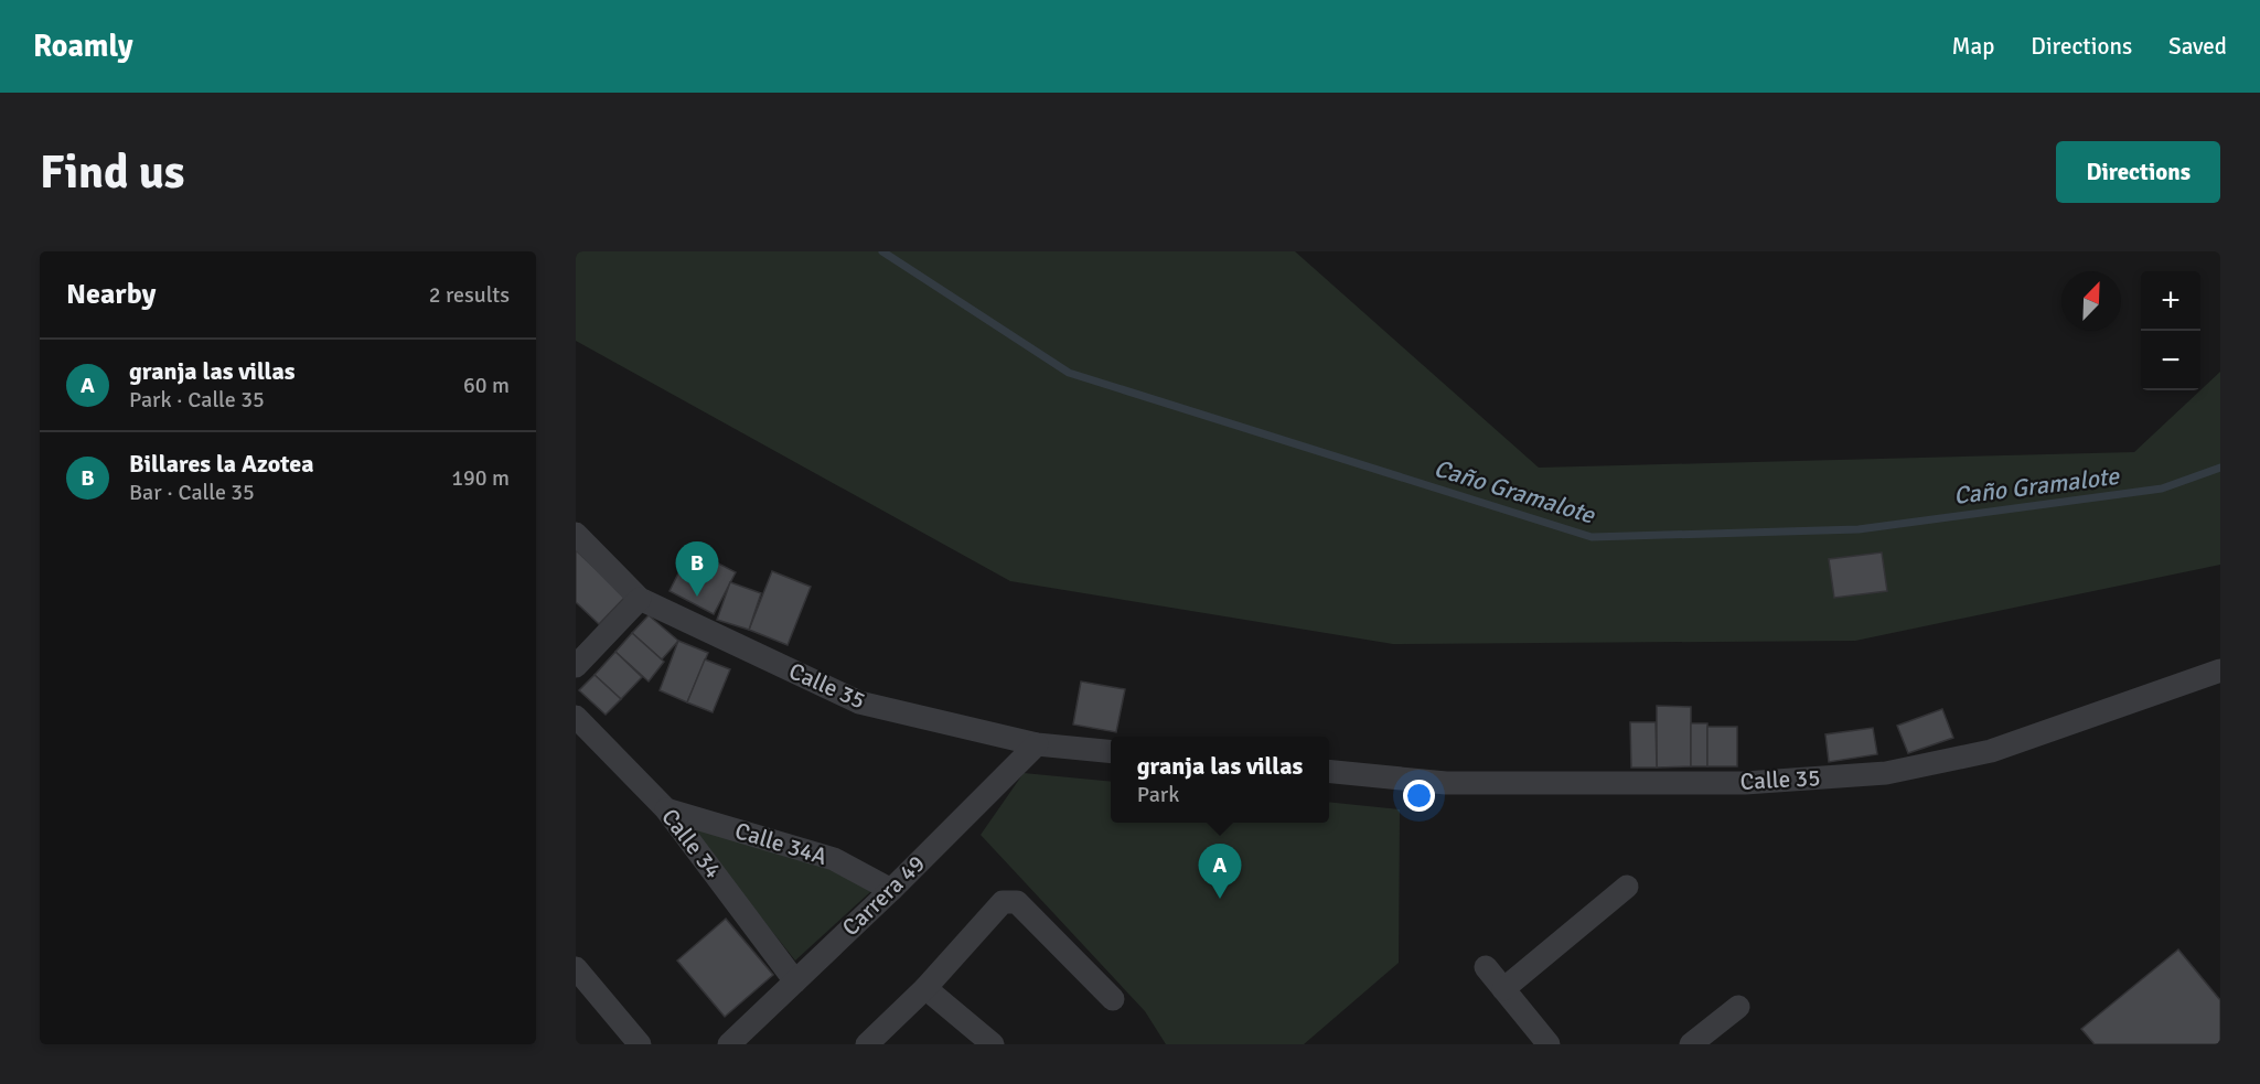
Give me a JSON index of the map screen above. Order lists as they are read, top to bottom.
{
  "streets": {
    "street": [
      "Calle 35",
      "Calle 34",
      "Calle 34A",
      "Carrera 49"
    ]
  },
  "crossings": [
    ["Calle 35", "Carrera 49"],
    ["Calle 34", "Calle 34A"],
    ["Calle 34", "Carrera 49"],
    ["Calle 34A", "Carrera 49"]
  ],
  "water": ["Caño Gramalote"],
  "north": "top right",
  "page": {
    "header": "Roamly",
    "nav": ["Map", "Directions", "Saved"],
    "buttons": "Directions",
    "title": "Find us",
    "heading": ["Nearby", "2 results"],
    "map_buttons": ["+", "−"],
    "list": [
      {
        "mark": "A",
        "name": "granja las villas",
        "note": "Park · Calle 35",
        "value": "60 m"
      },
      {
        "mark": "B",
        "name": "Billares la Azotea",
        "note": "Bar · Calle 35",
        "value": "190 m"
      }
    ],
    "pins": ["B", "A"],
    "popup": ["granja las villas", "Park"]
  }
}
